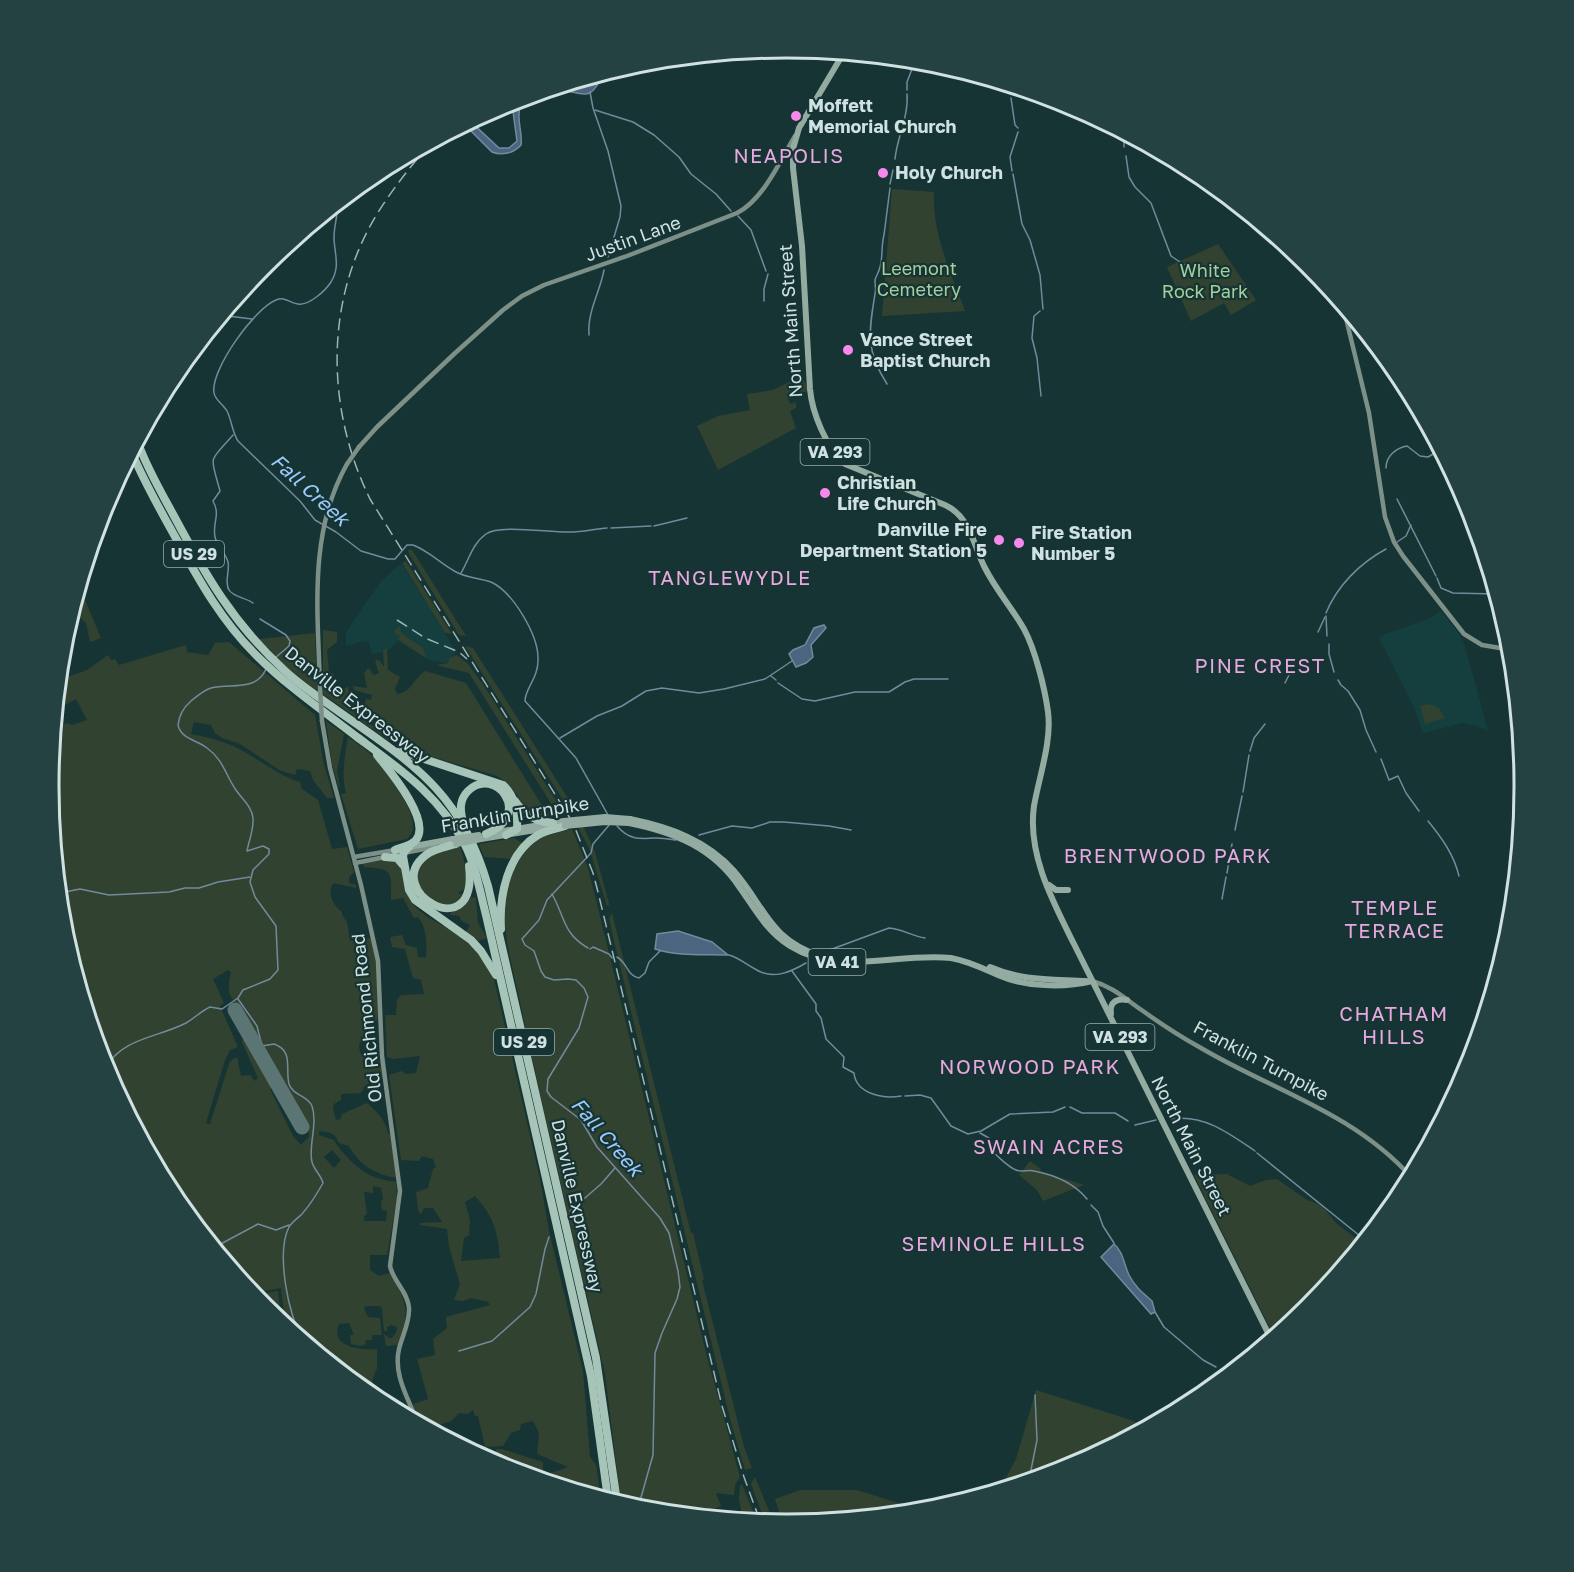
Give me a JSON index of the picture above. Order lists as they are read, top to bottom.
{
  "streets": {
    "highway": ["US 29", "Danville Expressway"],
    "main road": [
      "Justin Lane",
      "North Main Street",
      "VA 293",
      "Franklin Turnpike",
      "VA 41",
      "Old Richmond Road"
    ]
  },
  "crossings": [
    ["Justin Lane", "North Main Street"],
    ["Justin Lane", "Old Richmond Road"],
    ["North Main Street", "Franklin Turnpike"],
    ["Danville Expressway", "Franklin Turnpike"],
    ["Franklin Turnpike", "Old Richmond Road"]
  ],
  "districts": [
    "NEAPOLIS",
    "TANGLEWYDLE",
    "PINE CREST",
    "BRENTWOOD PARK",
    "TEMPLE TERRACE",
    "CHATHAM HILLS",
    "NORWOOD PARK",
    "SWAIN ACRES",
    "SEMINOLE HILLS"
  ],
  "water": ["Fall Creek"],
  "parks": ["Leemont Cemetery", "White Rock Park"],
  "places": [
    "Moffett Memorial Church",
    "Holy Church",
    "Vance Street Baptist Church",
    "Christian Life Church",
    "Danville Fire Department Station 5",
    "Fire Station Number 5"
  ]
}
